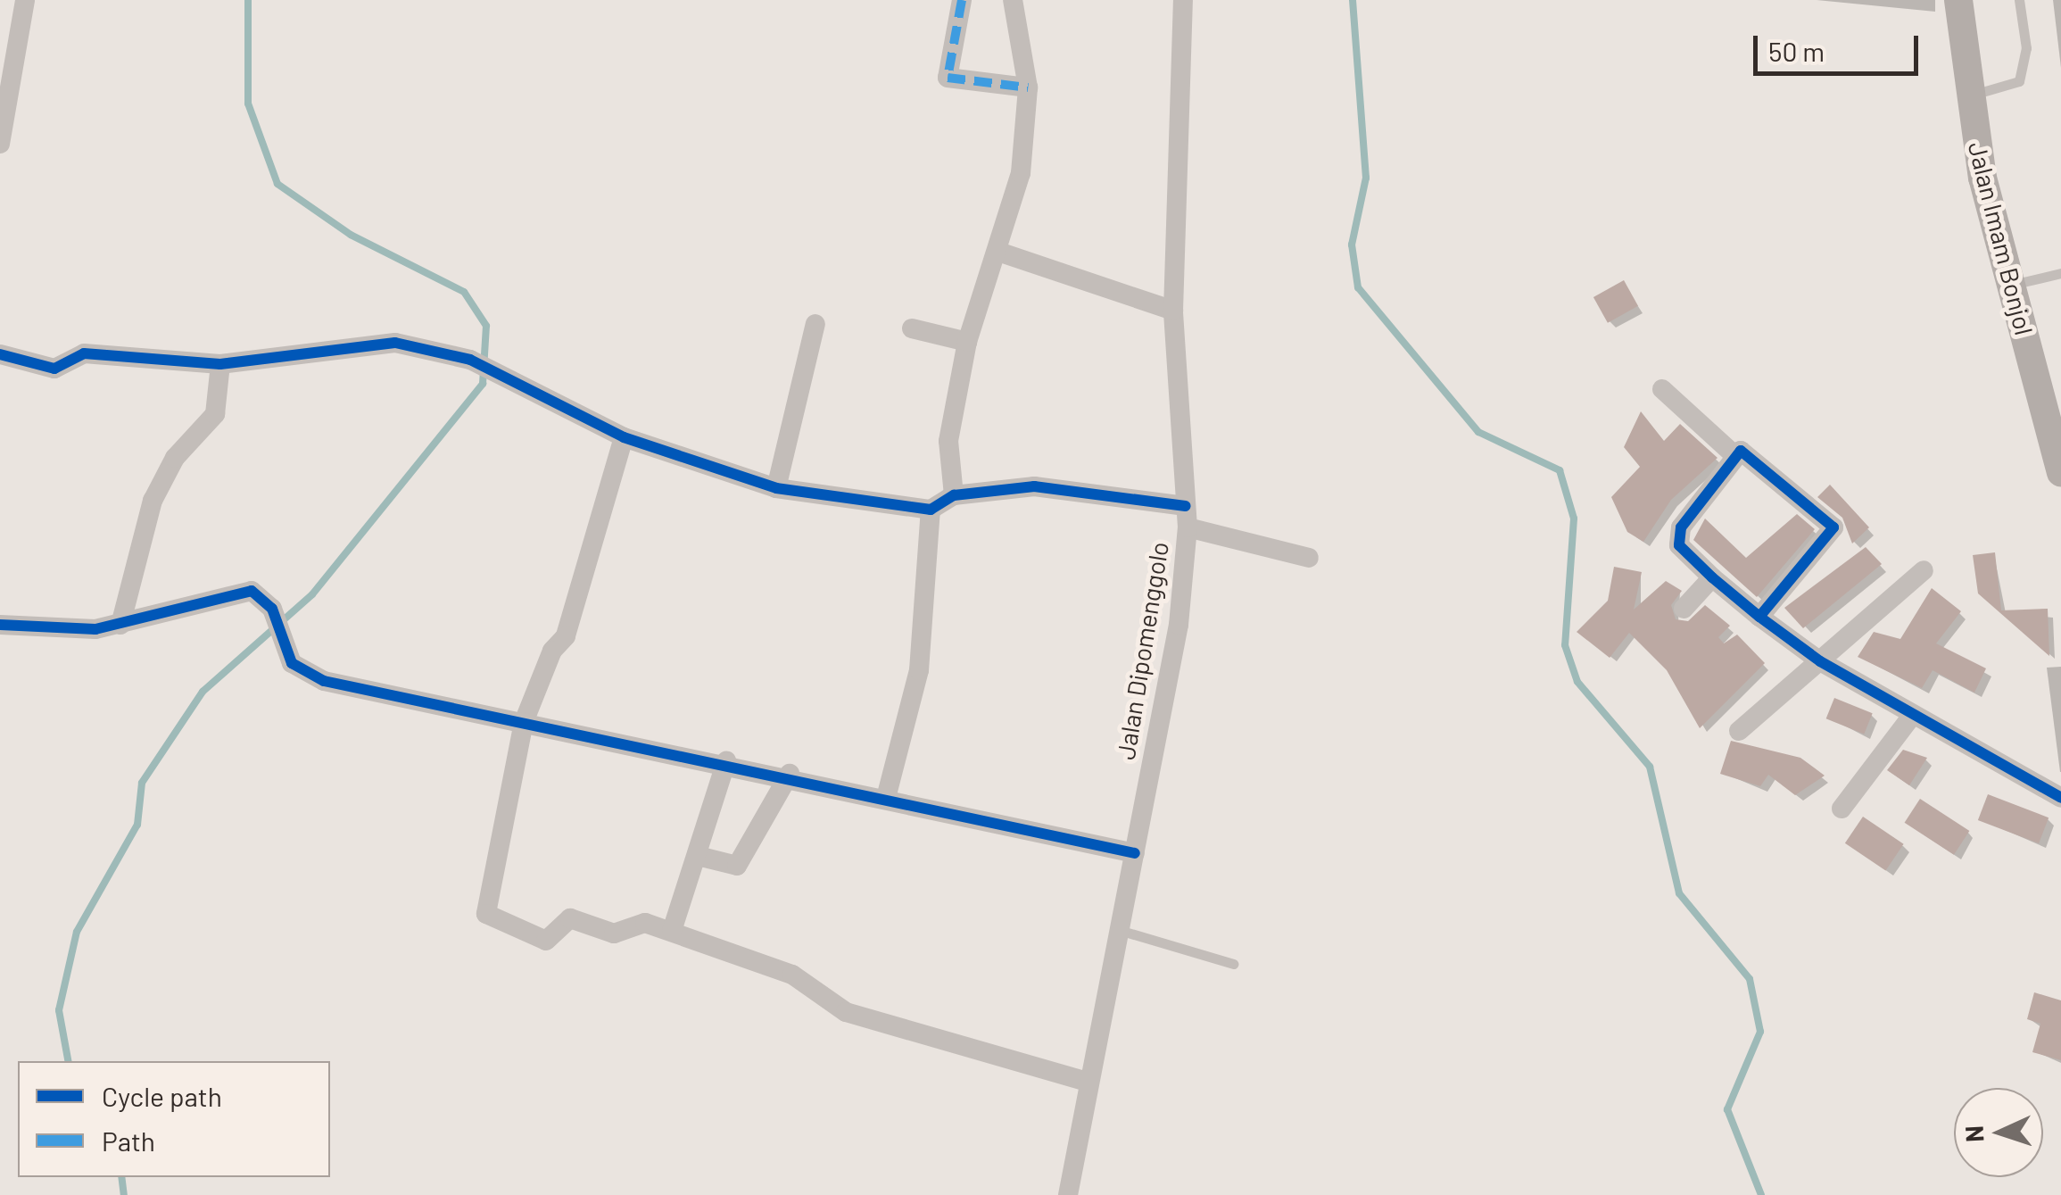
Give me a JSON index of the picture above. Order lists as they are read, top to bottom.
{
  "streets": {
    "main road": ["Jalan Imam Bonjol"],
    "street": ["Jalan Dipomenggolo"]
  },
  "legend": ["Cycle path", "Path"],
  "scale_bar": "50 m",
  "north": "left"
}
